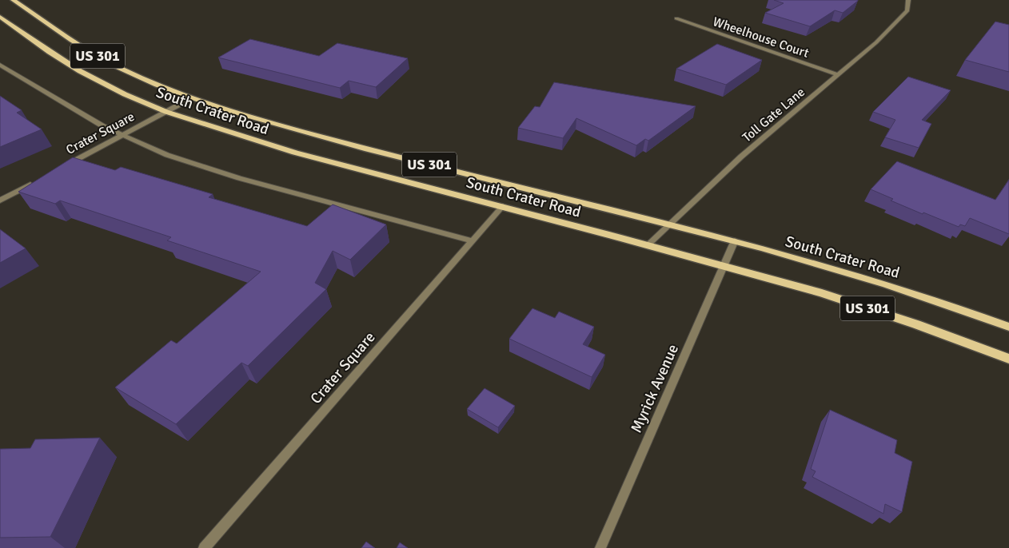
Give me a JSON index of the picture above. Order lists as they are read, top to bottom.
{
  "streets": {
    "main road": ["US 301", "South Crater Road"],
    "street": [
      "Wheelhouse Court",
      "Toll Gate Lane",
      "Crater Square",
      "Myrick Avenue"
    ]
  },
  "crossings": [
    ["Wheelhouse Court", "Toll Gate Lane"],
    ["South Crater Road", "Toll Gate Lane"],
    ["South Crater Road", "Crater Square"],
    ["South Crater Road", "Myrick Avenue"]
  ]
}
